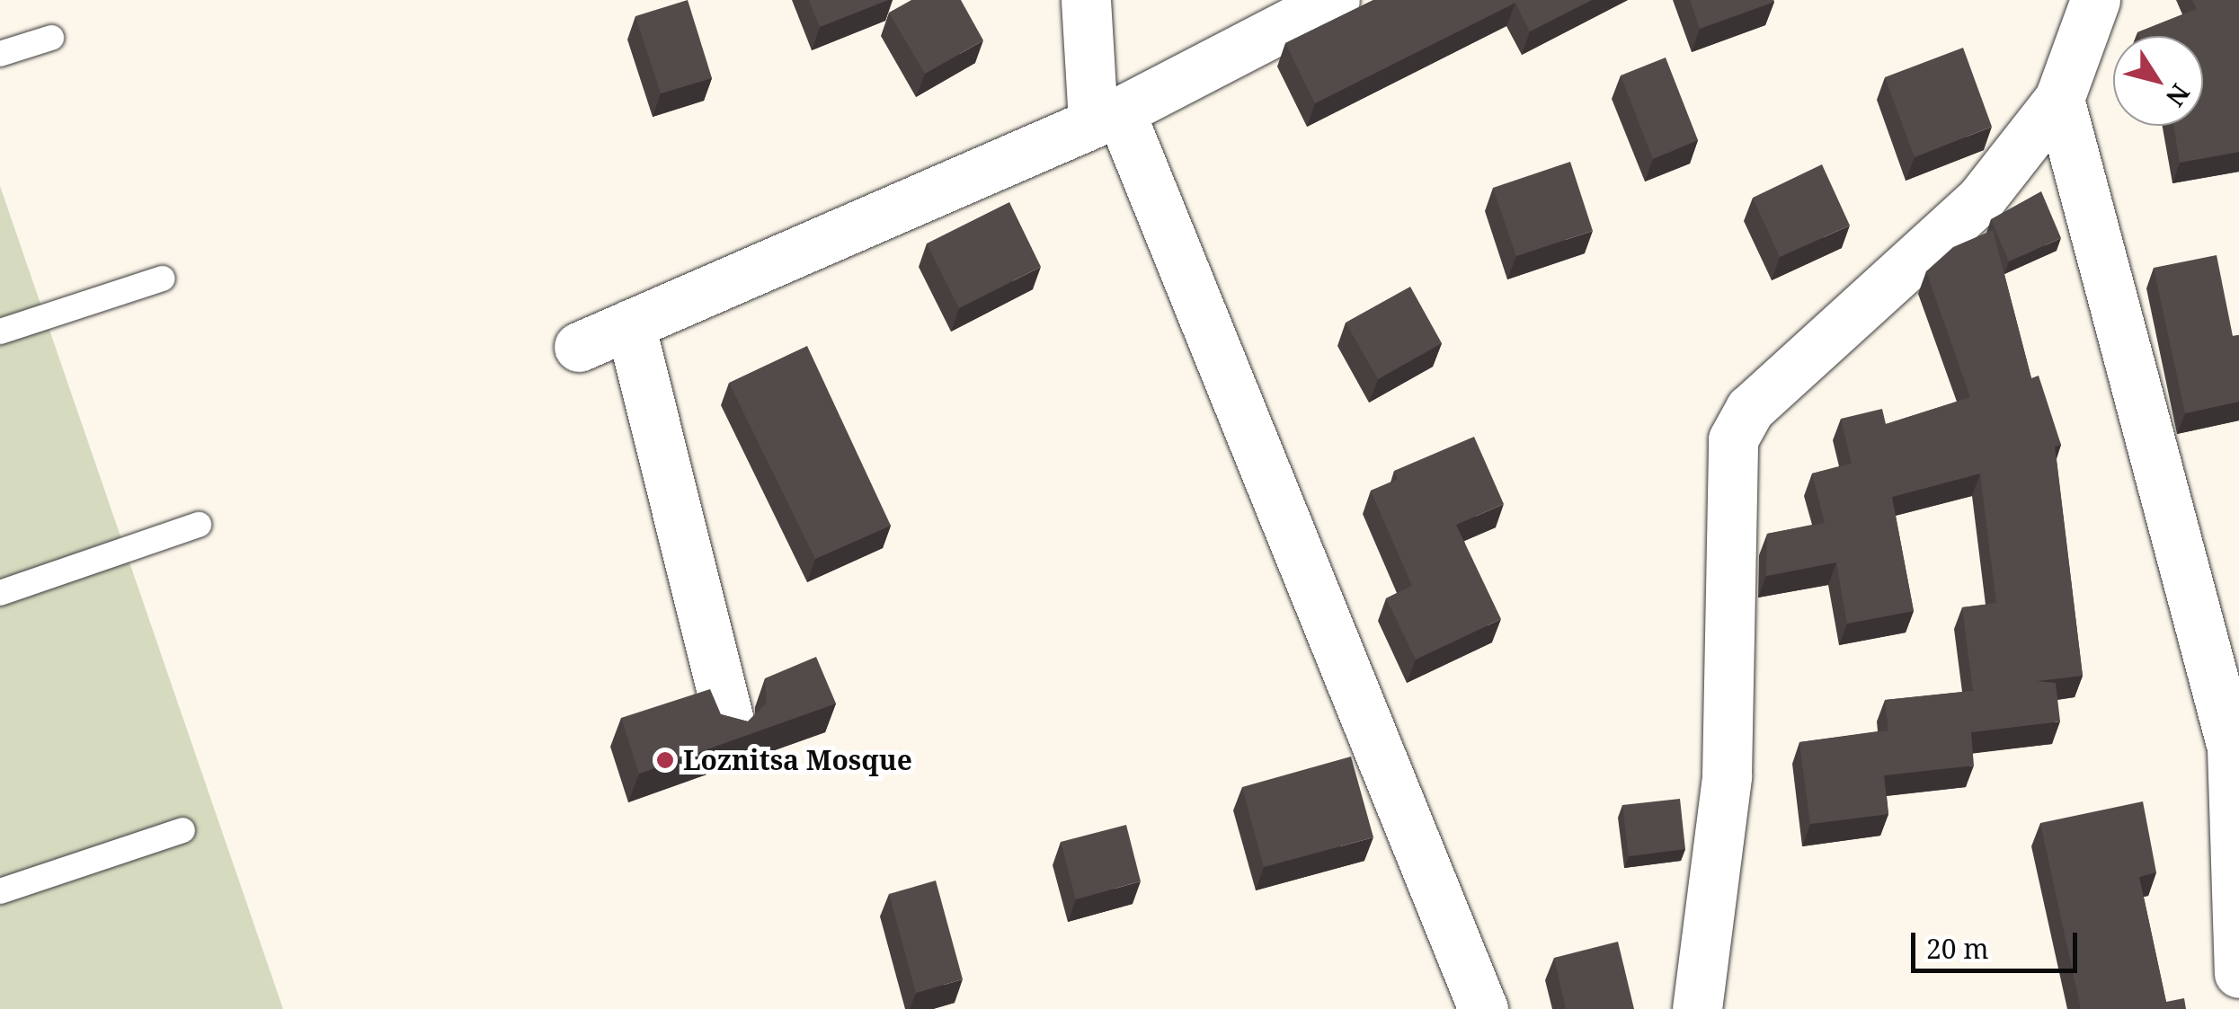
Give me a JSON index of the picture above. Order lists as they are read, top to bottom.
{
  "places": ["Loznitsa Mosque"],
  "scale_bar": "20 m",
  "north": "bottom right"
}
